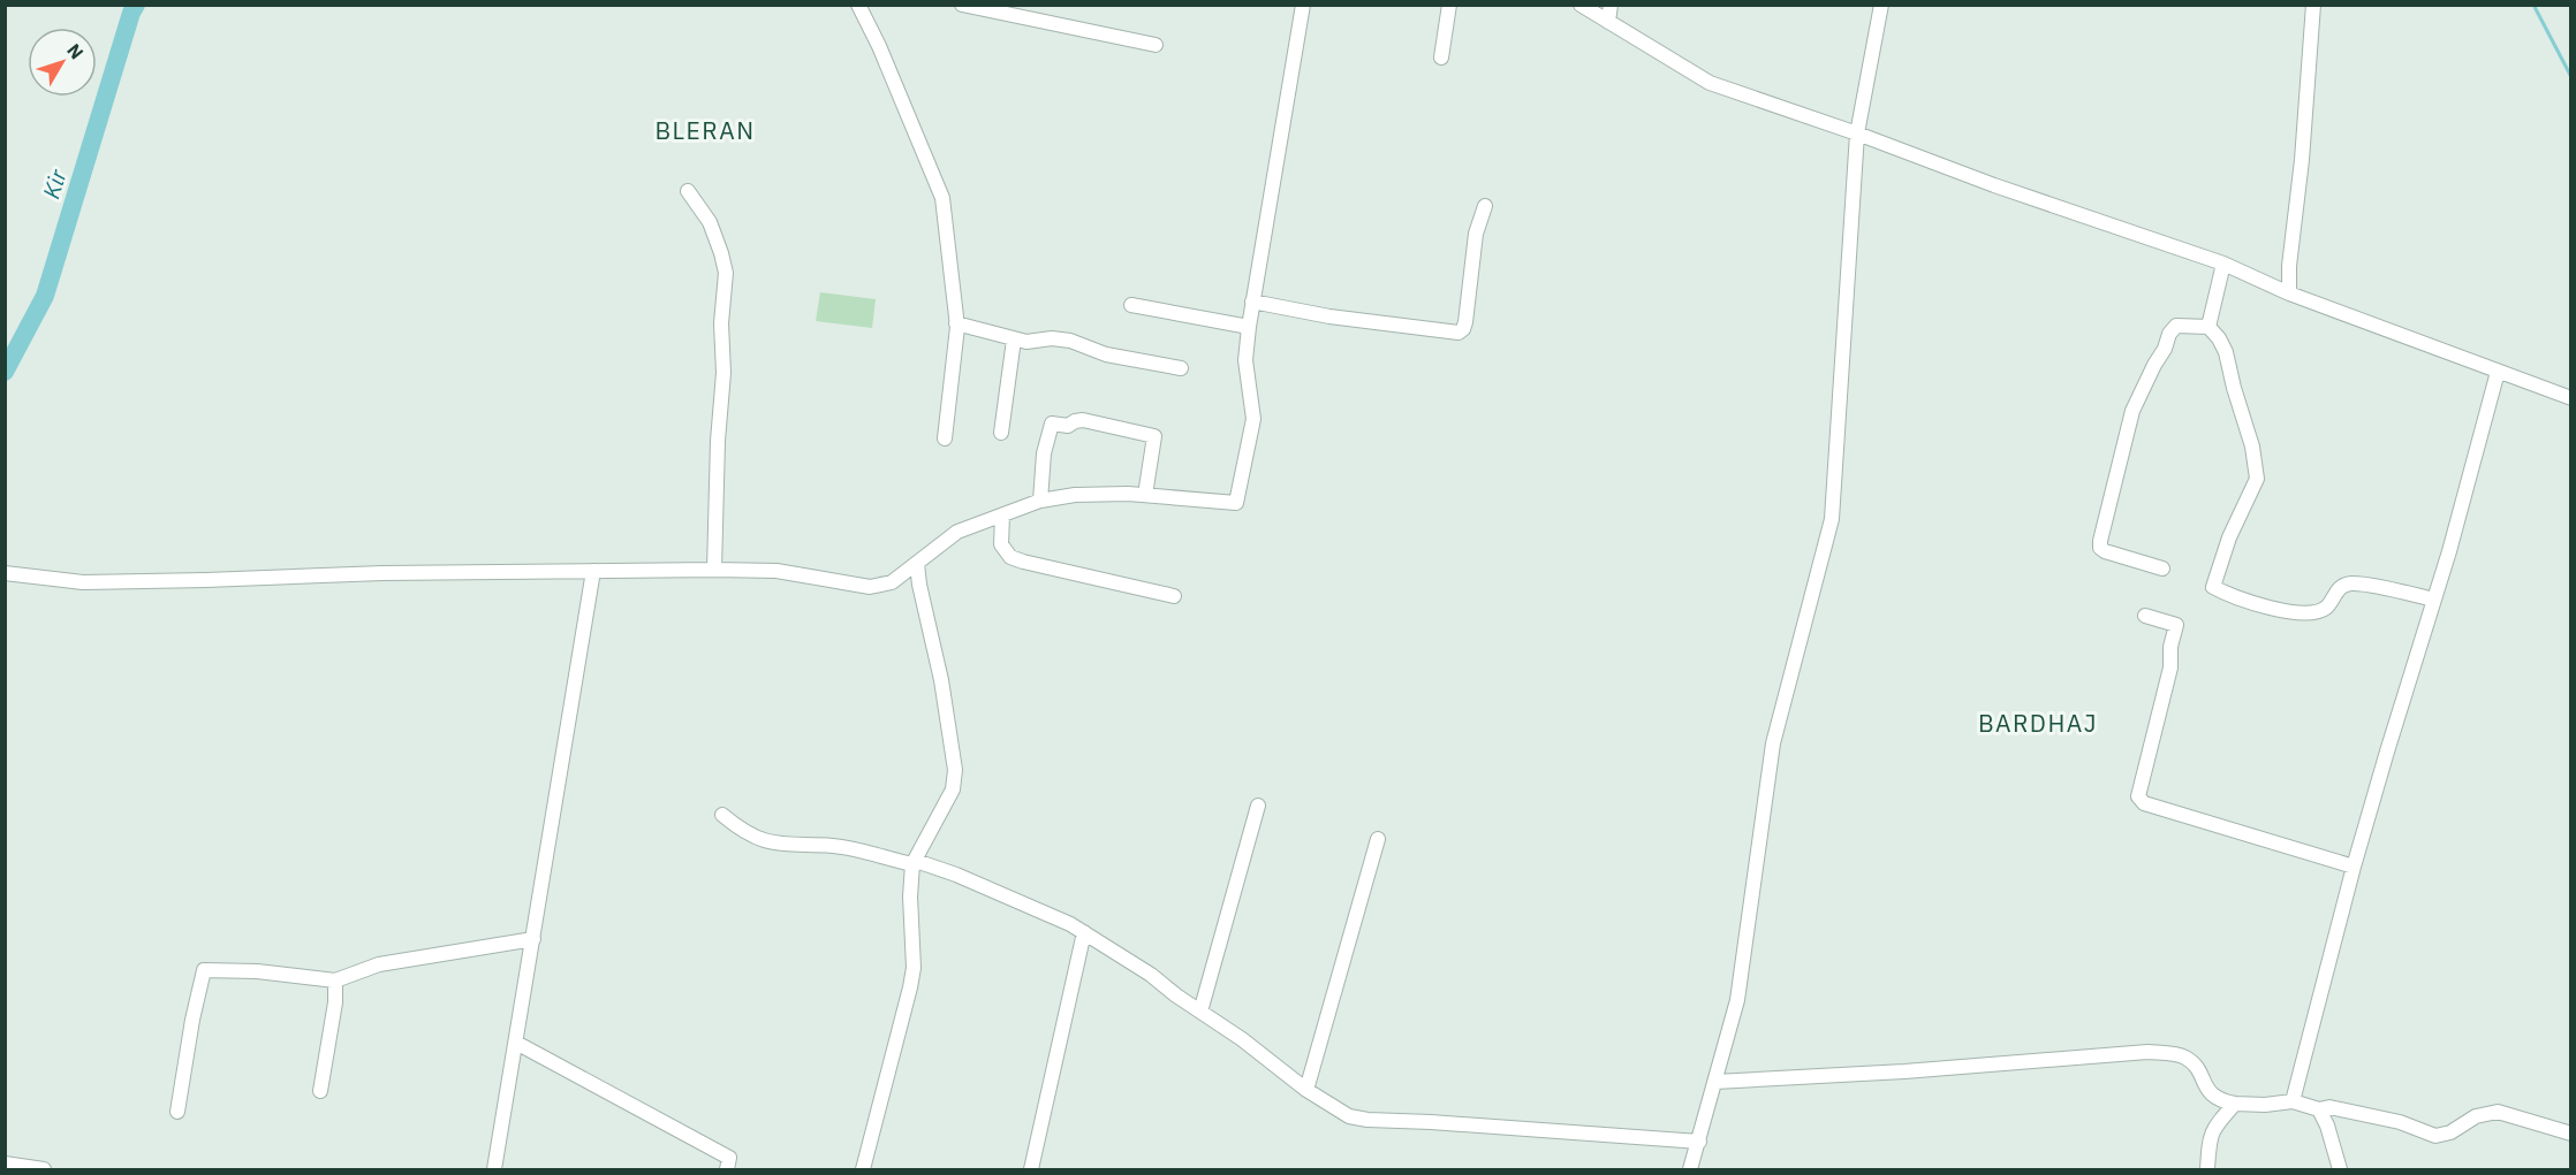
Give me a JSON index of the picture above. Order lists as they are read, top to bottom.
{
  "districts": ["BLERAN", "BARDHAJ"],
  "water": ["Kir"],
  "north": "top right"
}
